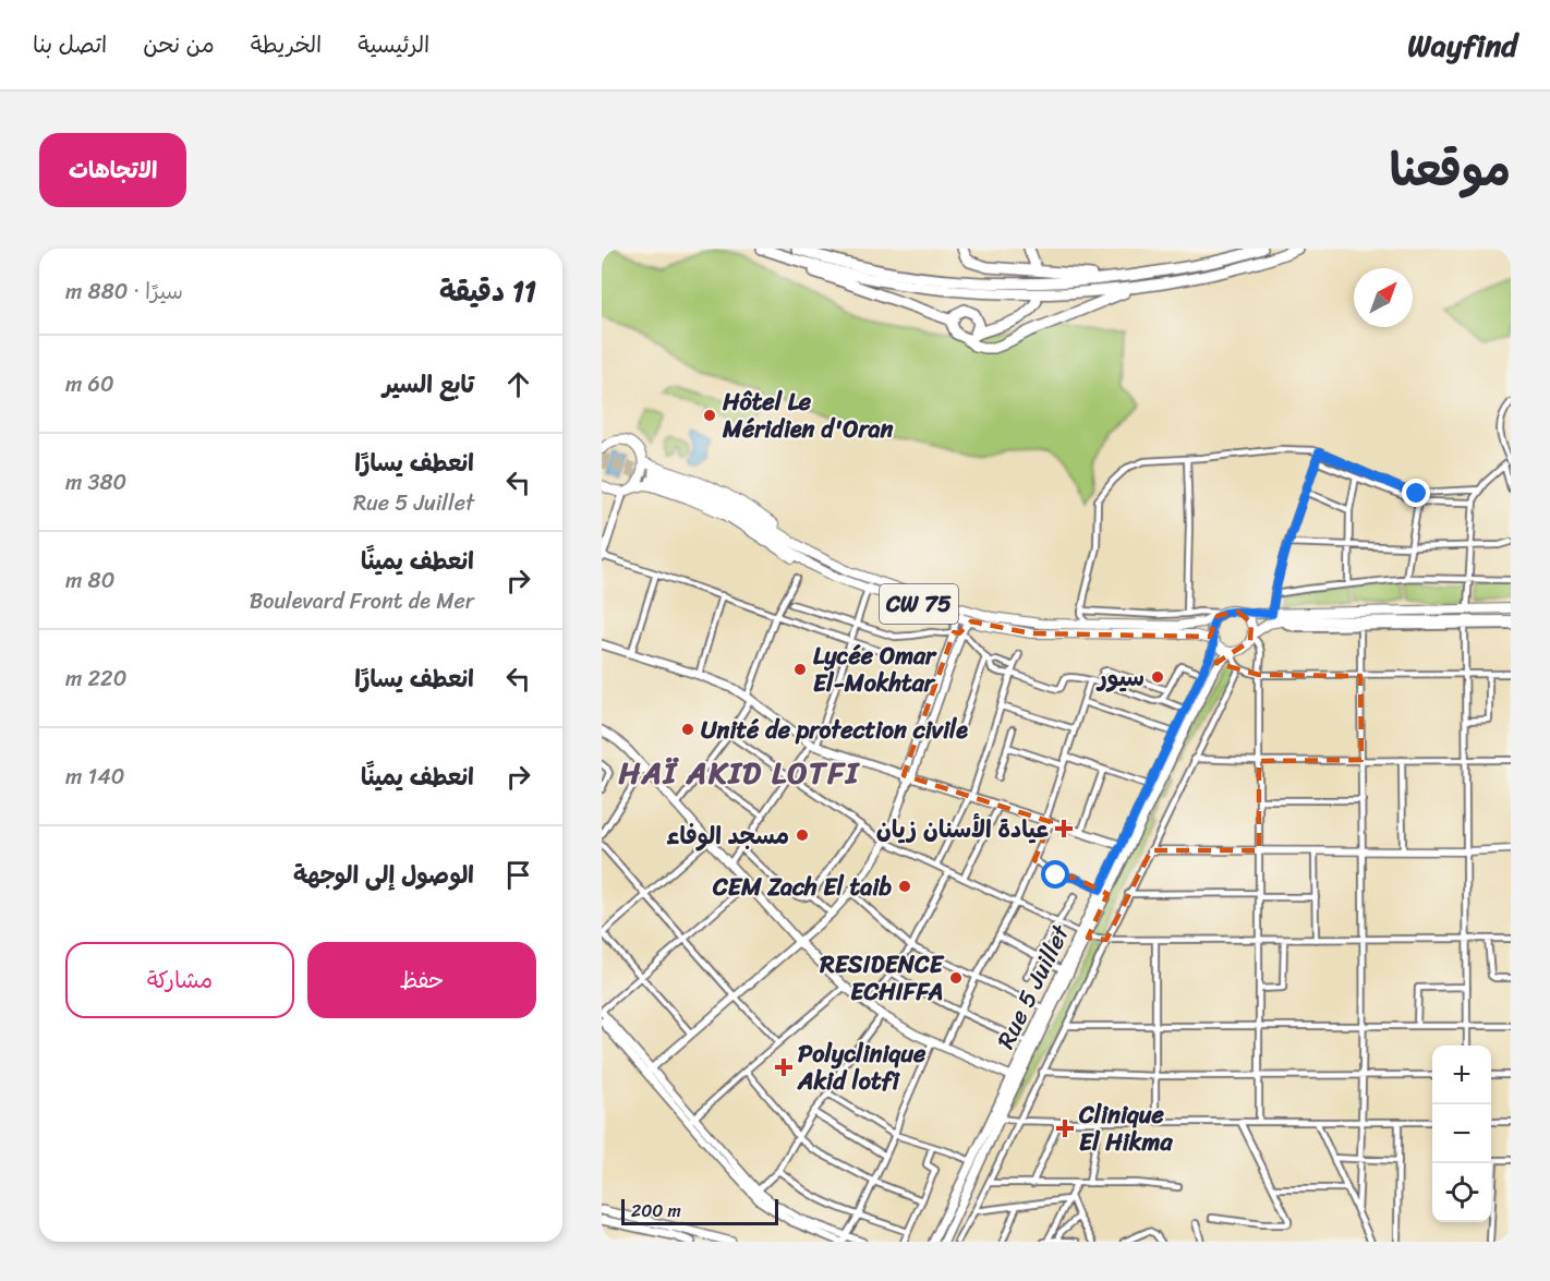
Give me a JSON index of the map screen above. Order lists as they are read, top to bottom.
{
  "streets": {
    "main road": ["CW 75", "Rue 5 Juillet"]
  },
  "crossings": [
    ["CW 75", "Rue 5 Juillet"]
  ],
  "districts": ["HAÏ AKID LOTFI"],
  "places": {
    "other": [
      "Hôtel Le Méridien d'Oran",
      "Lycée Omar El-Mokhtar",
      "سيور",
      "Unité de protection civile",
      "مسجد الوفاء",
      "CEM Zach El taib",
      "RESIDENCE ECHIFFA"
    ],
    "health": ["عيادة الأسنان زيان", "Polyclinique Akid lotfi", "Clinique El Hikma"]
  },
  "scale_bar": "200 m",
  "north": "top right",
  "page": {
    "header": "Wayfind",
    "nav": [
      "الرئيسية",
      "الخريطة",
      "من نحن",
      "اتصل بنا"
    ],
    "title": "موقعنا",
    "buttons": [
      "الاتجاهات",
      ["حفظ", "مشاركة"]
    ],
    "heading": ["11 دقيقة", "سيرًا · 880 m"],
    "list": [
      ["تابع السير", "60 m"],
      ["انعطف يسارًا", "Rue 5 Juillet", "380 m"],
      ["انعطف يمينًا", "Boulevard Front de Mer", "80 m"],
      ["انعطف يسارًا", "220 m"],
      ["انعطف يمينًا", "140 m"],
      "الوصول إلى الوجهة"
    ],
    "map_buttons": ["+", "−"],
    "scale": "200 m"
  }
}
